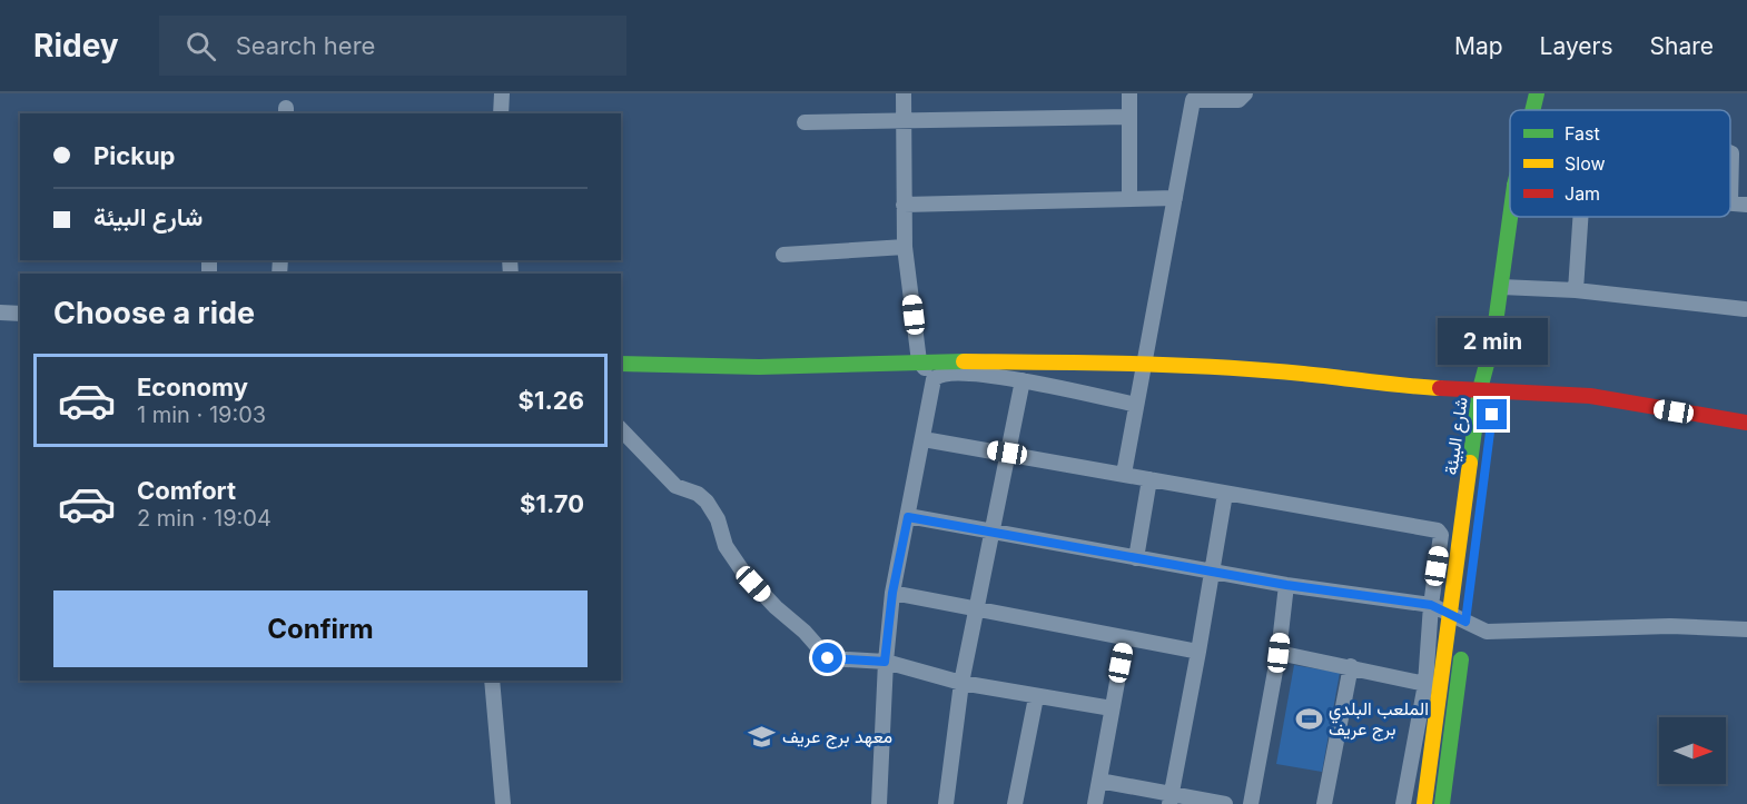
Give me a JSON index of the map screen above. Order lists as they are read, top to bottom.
{
  "streets": {
    "street": ["شارع البيئة"]
  },
  "places": {
    "sports": ["الملعب البلدي برج عريف"],
    "school or university": ["معهد برج عريف"]
  },
  "legend": ["Fast", "Slow", "Jam"],
  "north": "right",
  "page": {
    "header": "Ridey",
    "search": "Search here",
    "nav": ["Map", "Layers", "Share"],
    "banner": ["Pickup", "شارع البيئة"],
    "heading": "Choose a ride",
    "bubble": "2 min",
    "list": [
      {
        "name": "Economy",
        "note": "1 min · 19:03",
        "value": "$1.26"
      },
      {
        "name": "Comfort",
        "note": "2 min · 19:04",
        "value": "$1.70"
      }
    ],
    "buttons": "Confirm"
  }
}
